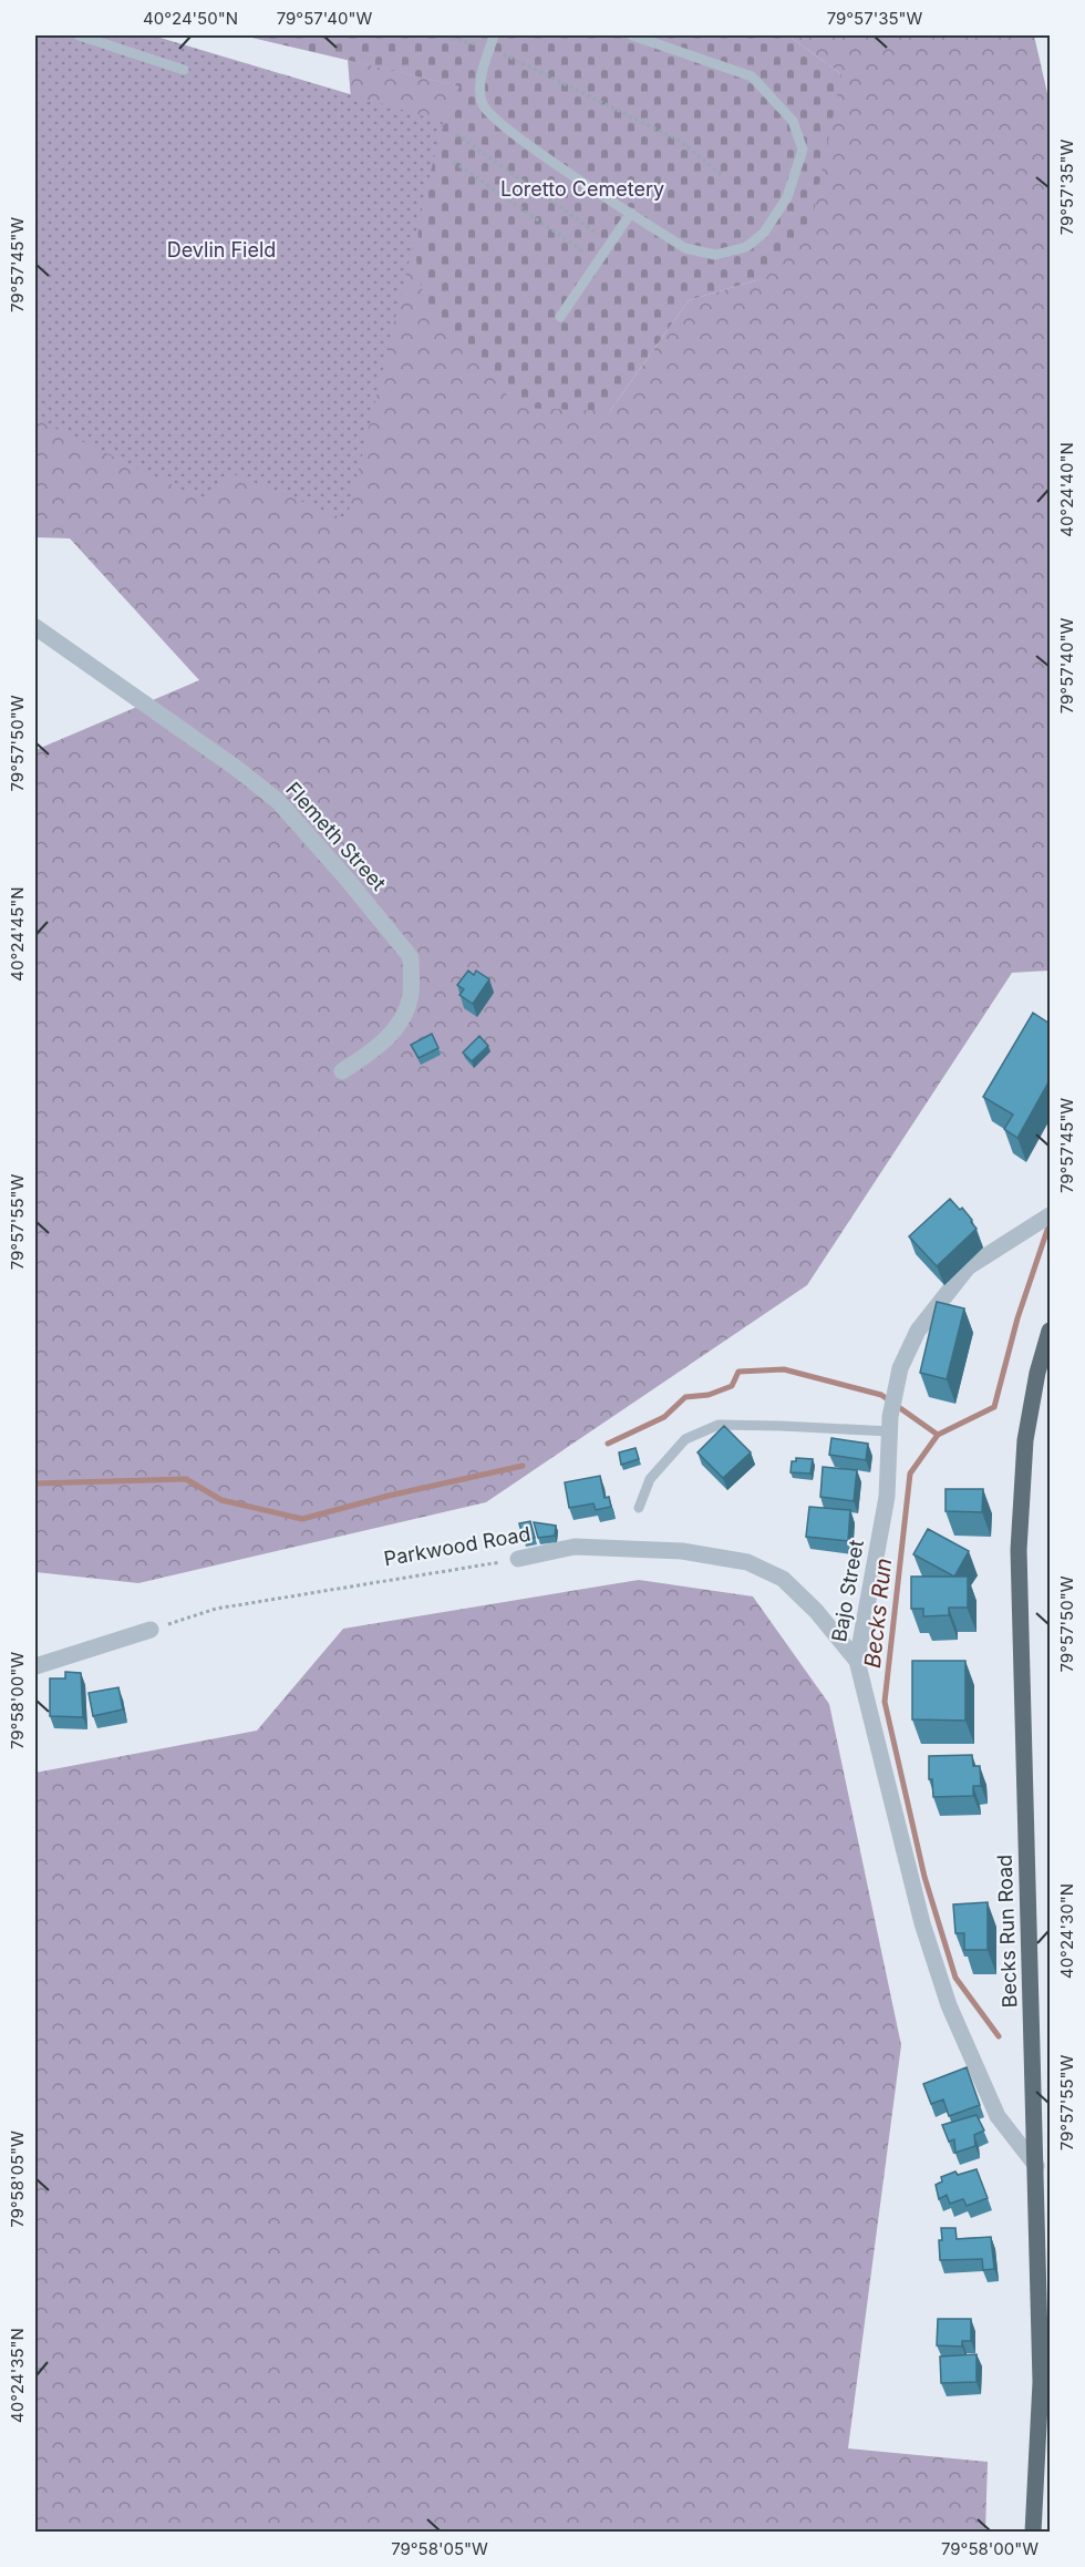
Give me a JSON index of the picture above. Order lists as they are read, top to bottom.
{
  "streets": {
    "main road": ["Becks Run Road"],
    "street": ["Flemeth Street", "Parkwood Road", "Bajo Street"]
  },
  "crossings": [
    ["Parkwood Road", "Bajo Street"],
    ["Bajo Street", "Becks Run Road"]
  ],
  "water": ["Becks Run"],
  "parks": ["Loretto Cemetery", "Devlin Field"],
  "coordinates": [
    "40°24'50\"N",
    "79°57'40\"W",
    "79°57'35\"W",
    "79°57'45\"W",
    "40°24'40\"N",
    "79°57'50\"W",
    "40°24'45\"N",
    "79°57'55\"W",
    "79°58'00\"W",
    "40°24'30\"N",
    "79°58'05\"W",
    "40°24'35\"N"
  ]
}
